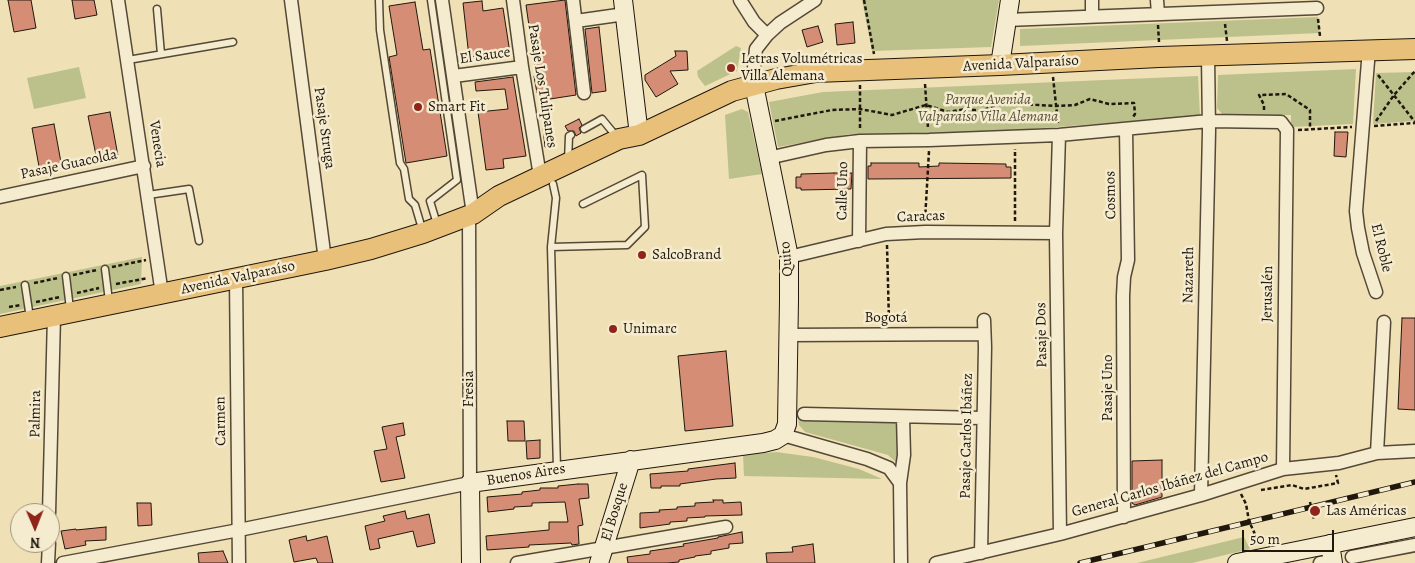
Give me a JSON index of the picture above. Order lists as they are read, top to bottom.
{
  "streets": {
    "main road": [
      "Avenida Valparaíso",
      "Quito",
      "Fresia",
      "Buenos Aires",
      "El Bosque"
    ],
    "street": [
      "El Sauce",
      "Pasaje Los Tulipanes",
      "Pasaje Struga",
      "Venecia",
      "Pasaje Guacolda",
      "Calle Uno",
      "Cosmos",
      "Caracas",
      "El Roble",
      "Nazareth",
      "Jerusalén",
      "Bogotá",
      "Pasaje Dos",
      "Pasaje Uno",
      "Palmira",
      "Carmen",
      "Pasaje Carlos Ibáñez",
      "General Carlos Ibáñez del Campo"
    ]
  },
  "crossings": [
    ["El Sauce", "Pasaje Los Tulipanes"],
    ["El Sauce", "Fresia"],
    ["Avenida Valparaíso", "Pasaje Los Tulipanes"],
    ["Avenida Valparaíso", "Pasaje Struga"],
    ["Avenida Valparaíso", "Venecia"],
    ["Avenida Valparaíso", "El Roble"],
    ["Avenida Valparaíso", "Quito"],
    ["Avenida Valparaíso", "Nazareth"],
    ["Avenida Valparaíso", "Fresia"],
    ["Avenida Valparaíso", "Palmira"],
    ["Avenida Valparaíso", "Carmen"],
    ["Venecia", "Pasaje Guacolda"],
    ["Calle Uno", "Caracas"],
    ["Cosmos", "Pasaje Uno"],
    ["Caracas", "Quito"],
    ["Caracas", "Pasaje Dos"],
    ["Quito", "Bogotá"],
    ["Quito", "Buenos Aires"],
    ["Nazareth", "General Carlos Ibáñez del Campo"],
    ["Jerusalén", "General Carlos Ibáñez del Campo"],
    ["Bogotá", "Pasaje Carlos Ibáñez"],
    ["Pasaje Dos", "General Carlos Ibáñez del Campo"],
    ["Pasaje Uno", "General Carlos Ibáñez del Campo"],
    ["Fresia", "Buenos Aires"],
    ["Carmen", "Buenos Aires"],
    ["Pasaje Carlos Ibáñez", "General Carlos Ibáñez del Campo"],
    ["Buenos Aires", "El Bosque"]
  ],
  "parks": ["Parque Avenida Valparaíso Villa Alemana"],
  "places": [
    "Letras Volumétricas Villa Alemana",
    "Smart Fit",
    "SalcoBrand",
    "Unimarc",
    "Las Américas"
  ],
  "scale_bar": "50 m",
  "north": "bottom"
}
